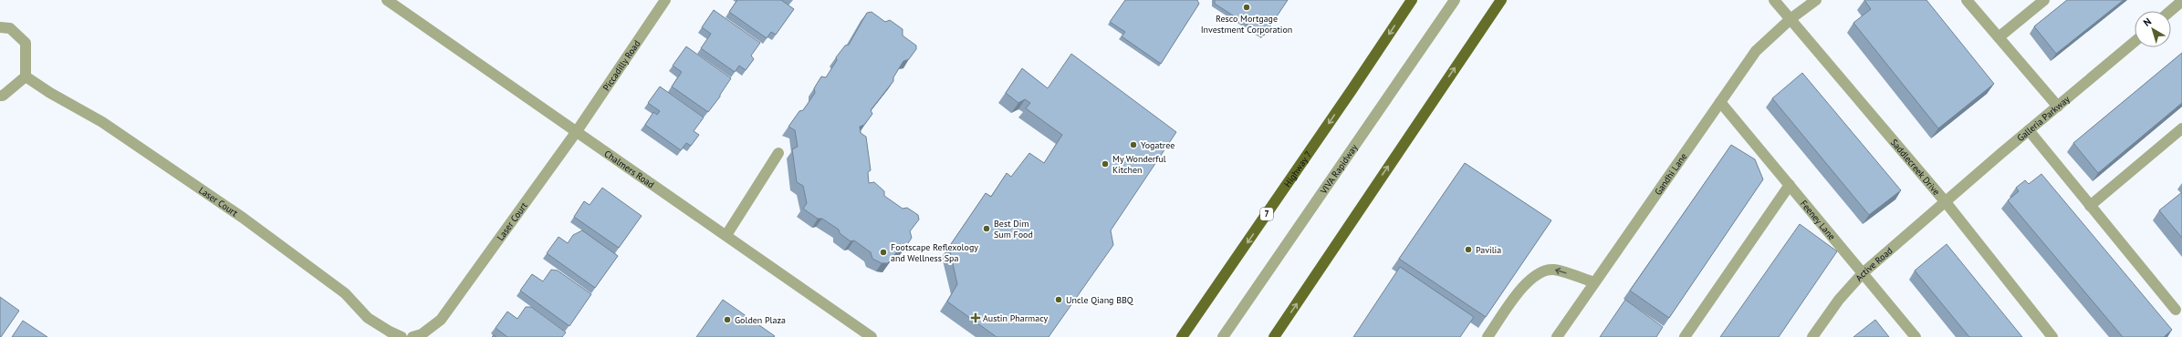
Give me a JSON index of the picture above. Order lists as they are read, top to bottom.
{
  "streets": {
    "main road": ["Highway 7", "7"],
    "street": [
      "Piccadilly Road",
      "Galleria Parkway",
      "Saddlecreek Drive",
      "Chalmers Road",
      "VIVA Rapidway",
      "Gandhi Lane",
      "Laser Court",
      "Feeney Lane",
      "Active Road"
    ]
  },
  "crossings": [
    ["Piccadilly Road", "Chalmers Road"],
    ["Piccadilly Road", "Laser Court"],
    ["Galleria Parkway", "Saddlecreek Drive"],
    ["Galleria Parkway", "Active Road"],
    ["Saddlecreek Drive", "Gandhi Lane"],
    ["Saddlecreek Drive", "Active Road"],
    ["Chalmers Road", "Laser Court"],
    ["Gandhi Lane", "Feeney Lane"],
    ["Feeney Lane", "Active Road"]
  ],
  "places": {
    "other": [
      "Resco Mortgage Investment Corporation",
      "Yogatree",
      "My Wonderful Kitchen",
      "Best Dim Sum Food",
      "Pavilia",
      "Footscape Reflexology and Wellness Spa",
      "Uncle Qiang BBQ",
      "Golden Plaza"
    ],
    "health": ["Austin Pharmacy"]
  },
  "north": "top left"
}
